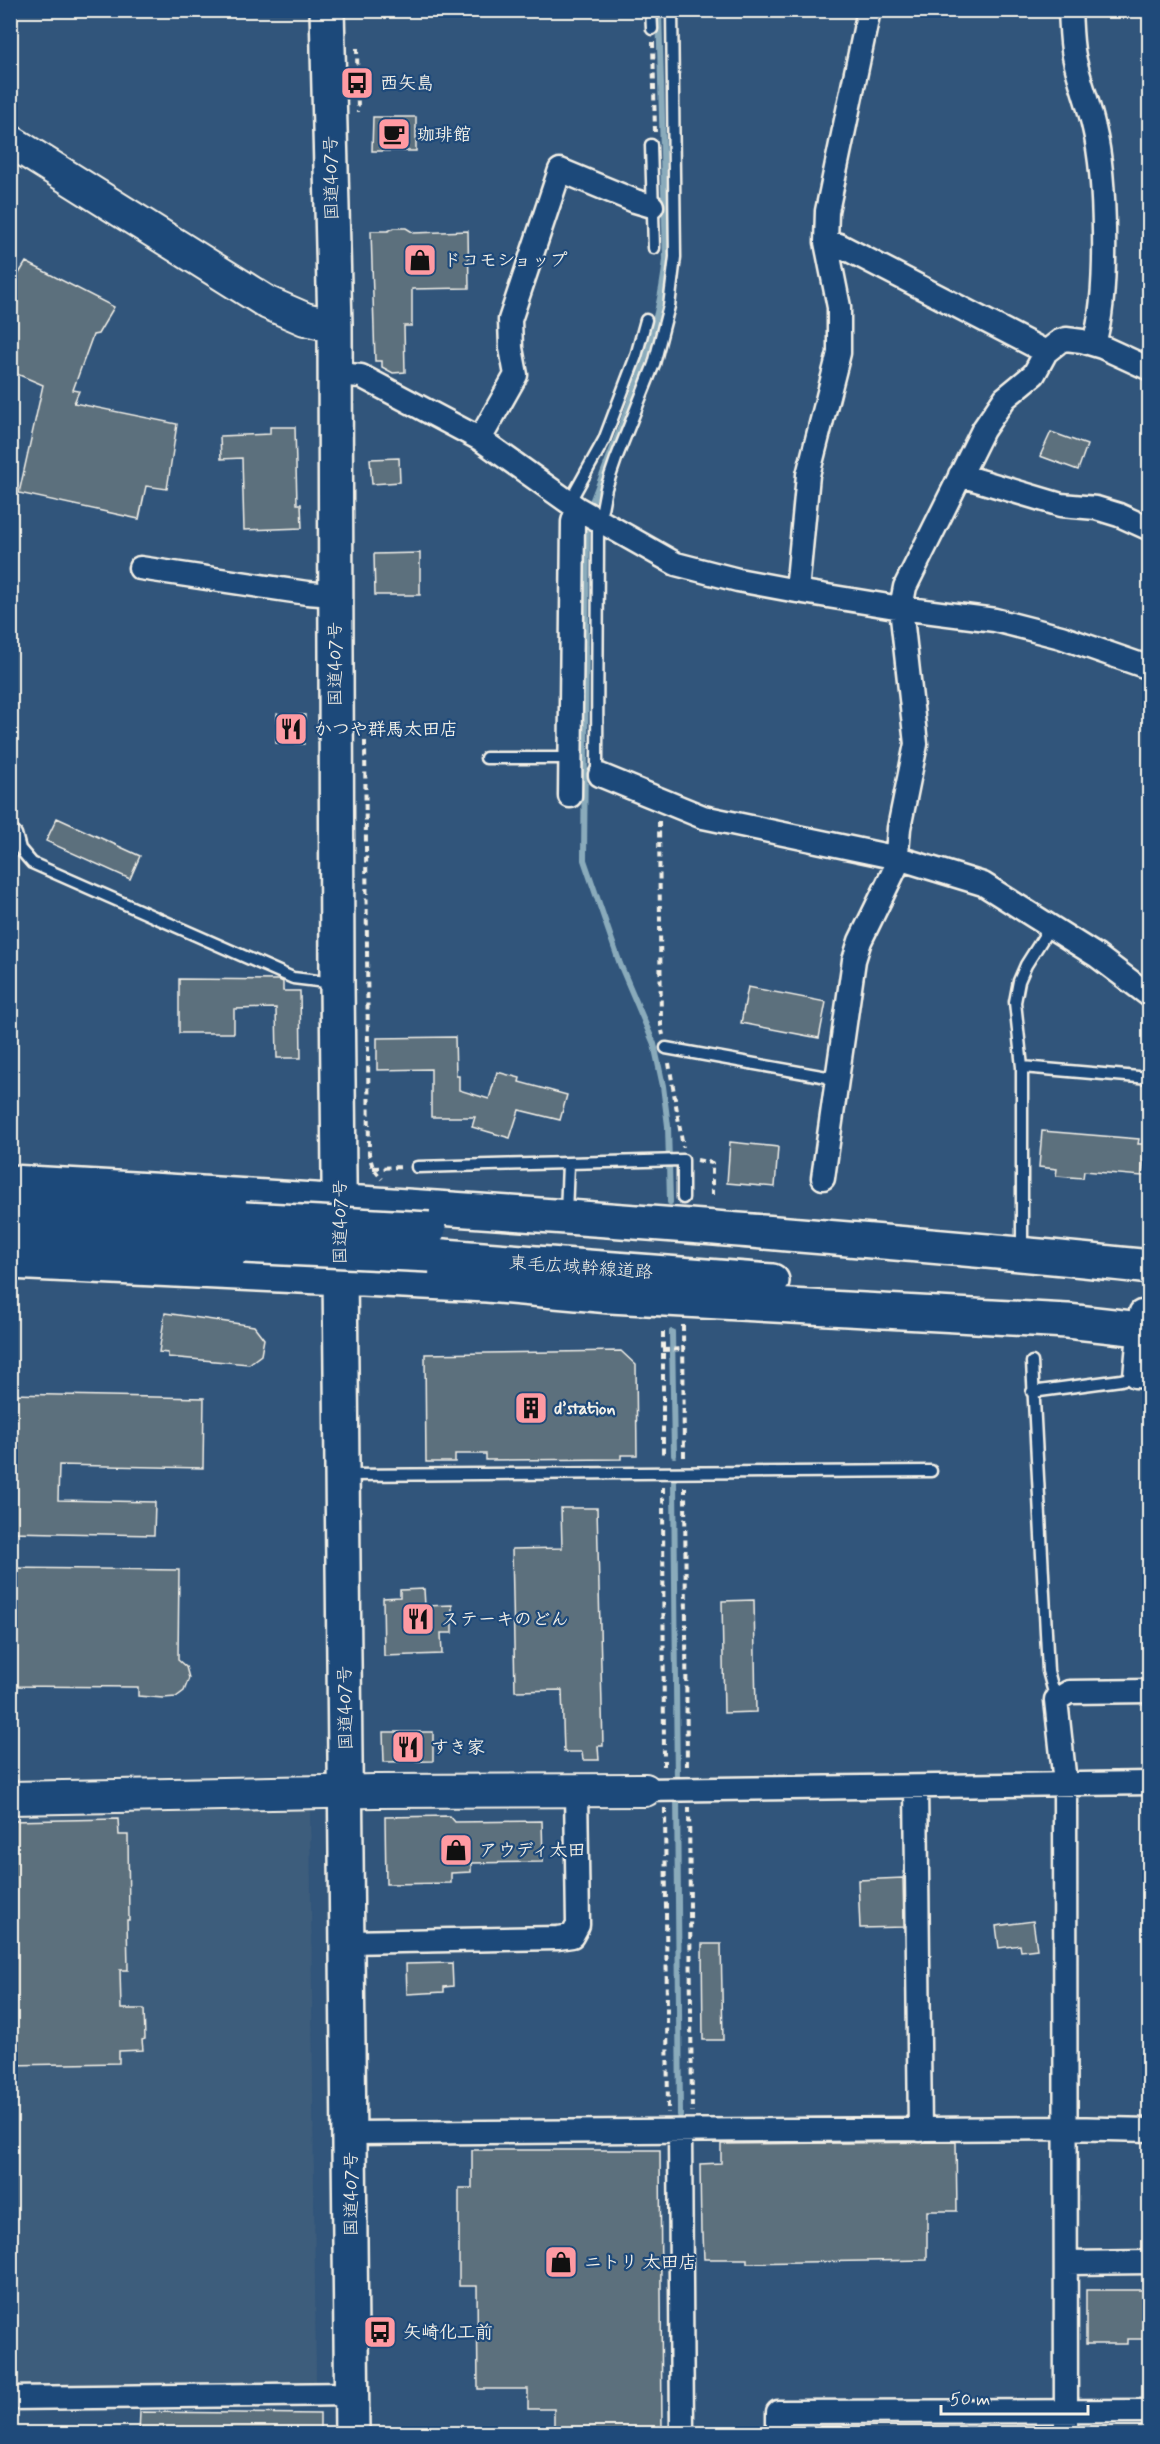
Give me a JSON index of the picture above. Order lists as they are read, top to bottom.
{
  "streets": {
    "highway": ["国道407号", "東毛広域幹線道路"]
  },
  "places": {
    "bus stop": ["西矢島", "矢崎化工前"],
    "cafe": ["珈琲館"],
    "shop": ["ドコモショップ", "アウディ太田", "ニトリ 太田店"],
    "restaurant": ["かつや群馬太田店", "ステーキのどん", "すき家"],
    "building": ["d’station"]
  },
  "scale_bar": "50 m"
}
